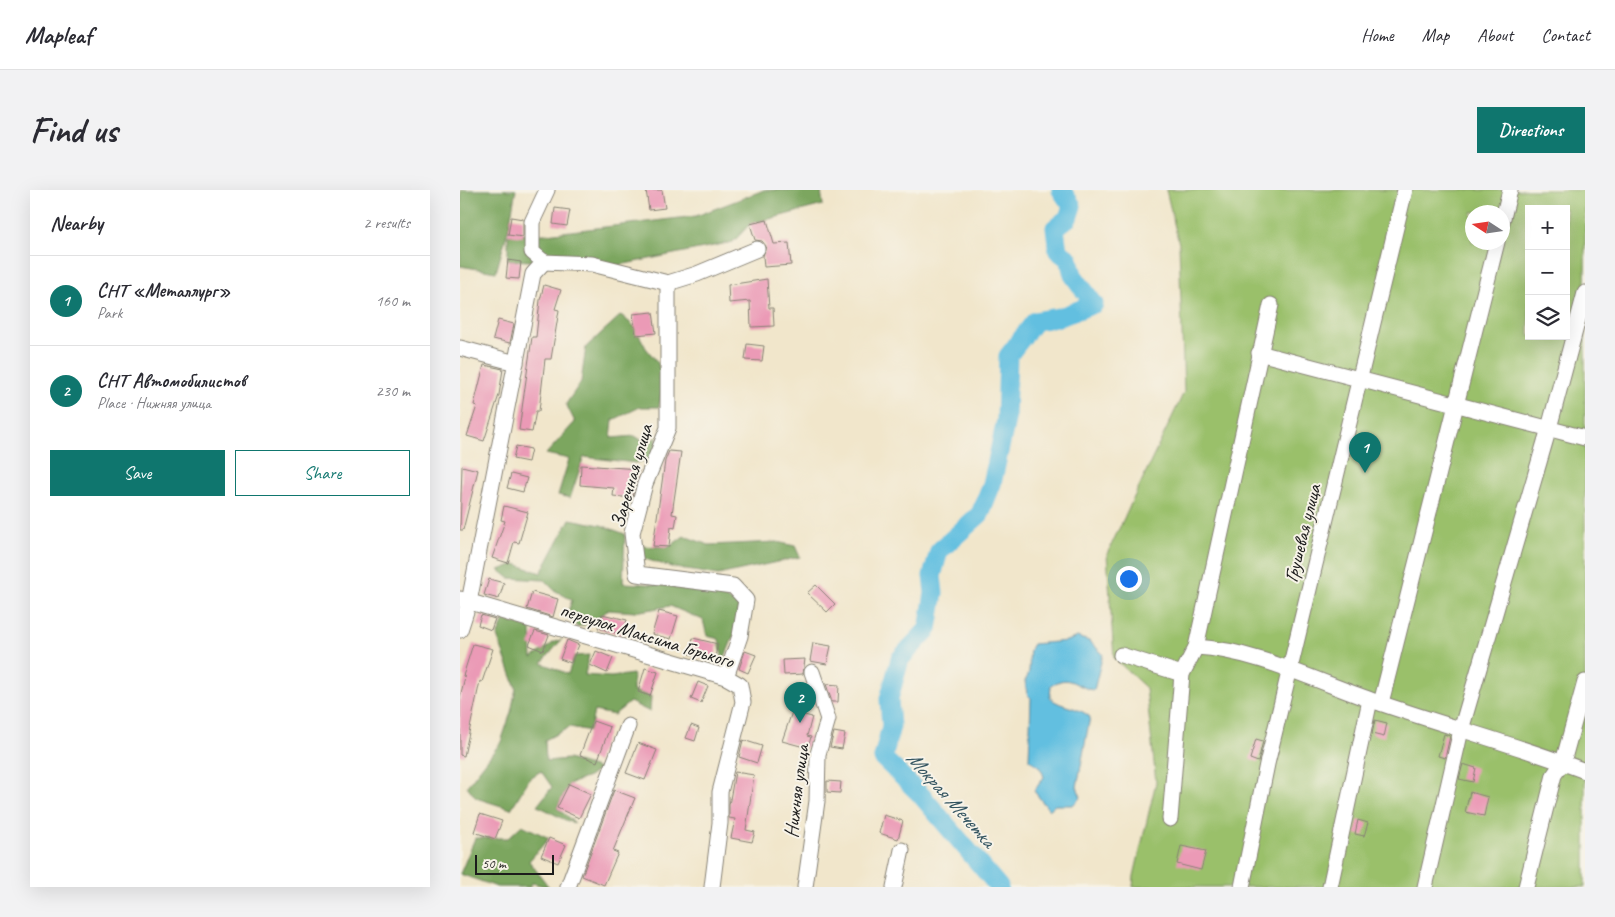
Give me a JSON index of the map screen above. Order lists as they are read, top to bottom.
{
  "streets": {
    "street": [
      "Заречная улица",
      "Грушевая улица",
      "переулок Максима Горького",
      "Нижняя улица"
    ]
  },
  "crossings": [
    ["Заречная улица", "переулок Максима Горького"]
  ],
  "water": ["Мокрая Мечетка"],
  "scale_bar": "50 m",
  "north": "left",
  "page": {
    "header": "Mapleaf",
    "nav": [
      "Home",
      "Map",
      "About",
      "Contact"
    ],
    "buttons": [
      "Directions",
      ["Save", "Share"]
    ],
    "title": "Find us",
    "heading": ["Nearby", "2 results"],
    "map_buttons": ["+", "−"],
    "list": [
      {
        "mark": "1",
        "name": "СНТ «Металлург»",
        "note": "Park",
        "value": "160 m"
      },
      {
        "mark": "2",
        "name": "СНТ Автомобилистов",
        "note": "Place · Нижняя улица",
        "value": "230 m"
      }
    ],
    "pins": ["1", "2"],
    "scale": "50 m"
  }
}
